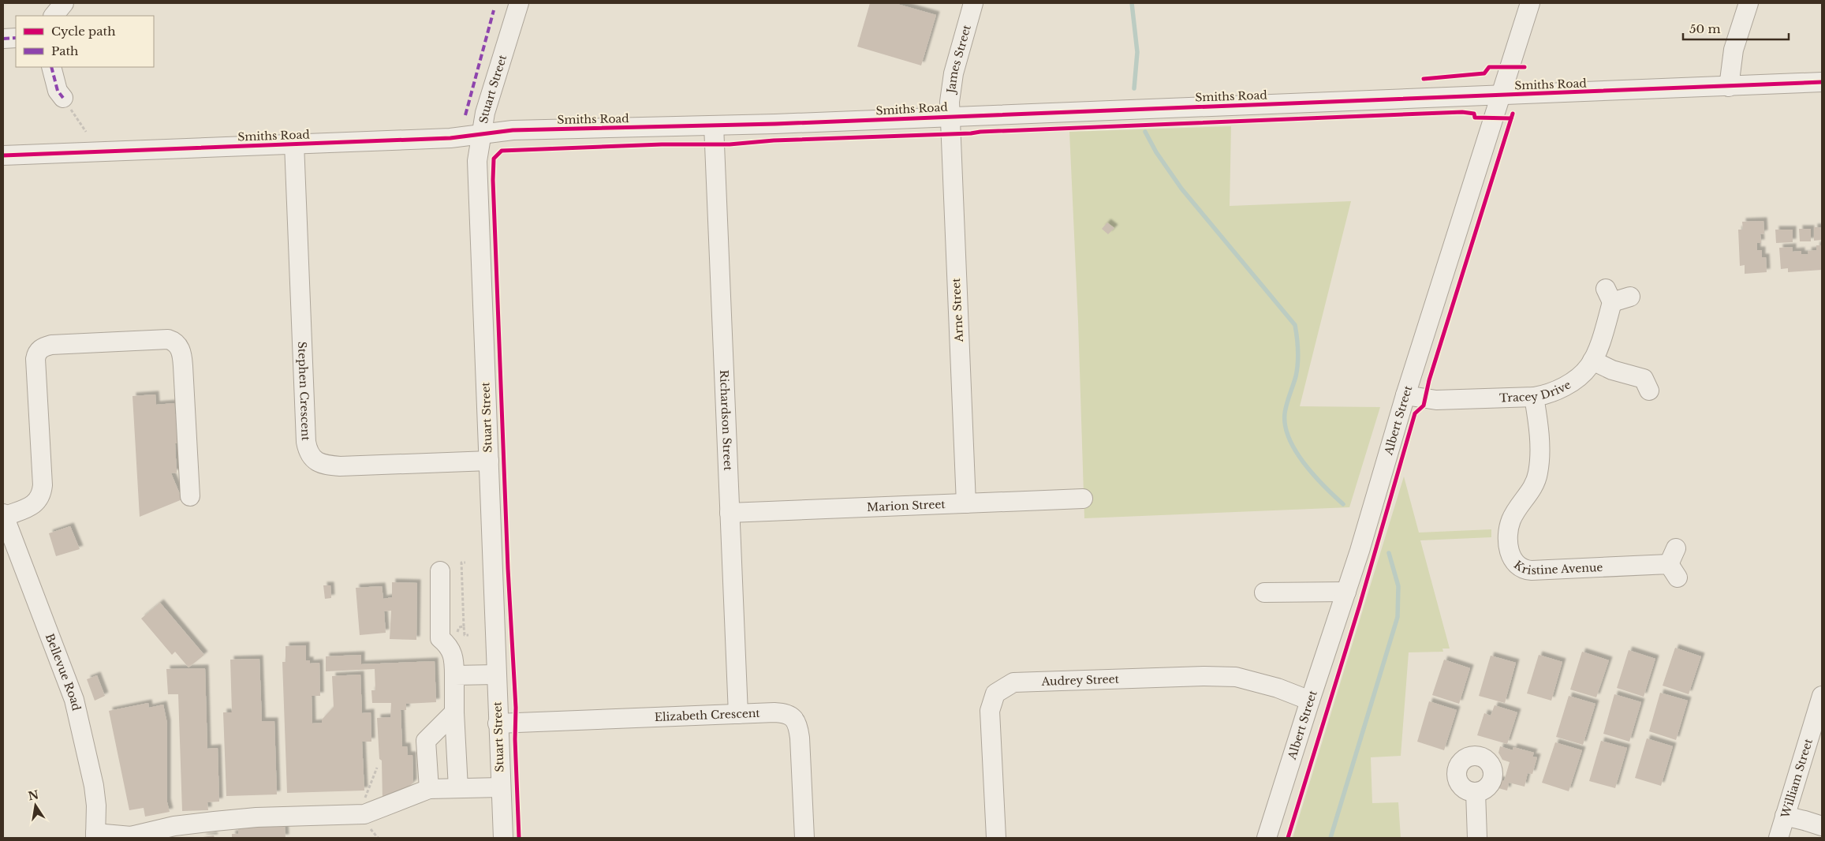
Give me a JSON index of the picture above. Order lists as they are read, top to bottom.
{
  "streets": {
    "street": [
      "James Street",
      "Smiths Road",
      "Stuart Street",
      "Arne Street",
      "Tracey Drive",
      "Stephen Crescent",
      "Richardson Street",
      "Albert Street",
      "Marion Street",
      "Kristine Avenue",
      "Bellevue Road",
      "Audrey Street",
      "Elizabeth Crescent",
      "William Street"
    ]
  },
  "crossings": [
    ["James Street", "Smiths Road"],
    ["James Street", "Arne Street"],
    ["Smiths Road", "Stuart Street"],
    ["Smiths Road", "Arne Street"],
    ["Smiths Road", "Stephen Crescent"],
    ["Smiths Road", "Richardson Street"],
    ["Smiths Road", "Albert Street"],
    ["Stuart Street", "Stephen Crescent"],
    ["Stuart Street", "Elizabeth Crescent"],
    ["Arne Street", "Marion Street"],
    ["Tracey Drive", "Albert Street"],
    ["Tracey Drive", "Kristine Avenue"],
    ["Richardson Street", "Marion Street"],
    ["Richardson Street", "Elizabeth Crescent"],
    ["Albert Street", "Audrey Street"]
  ],
  "legend": ["Cycle path", "Path"],
  "scale_bar": "50 m",
  "north": "top"
}
